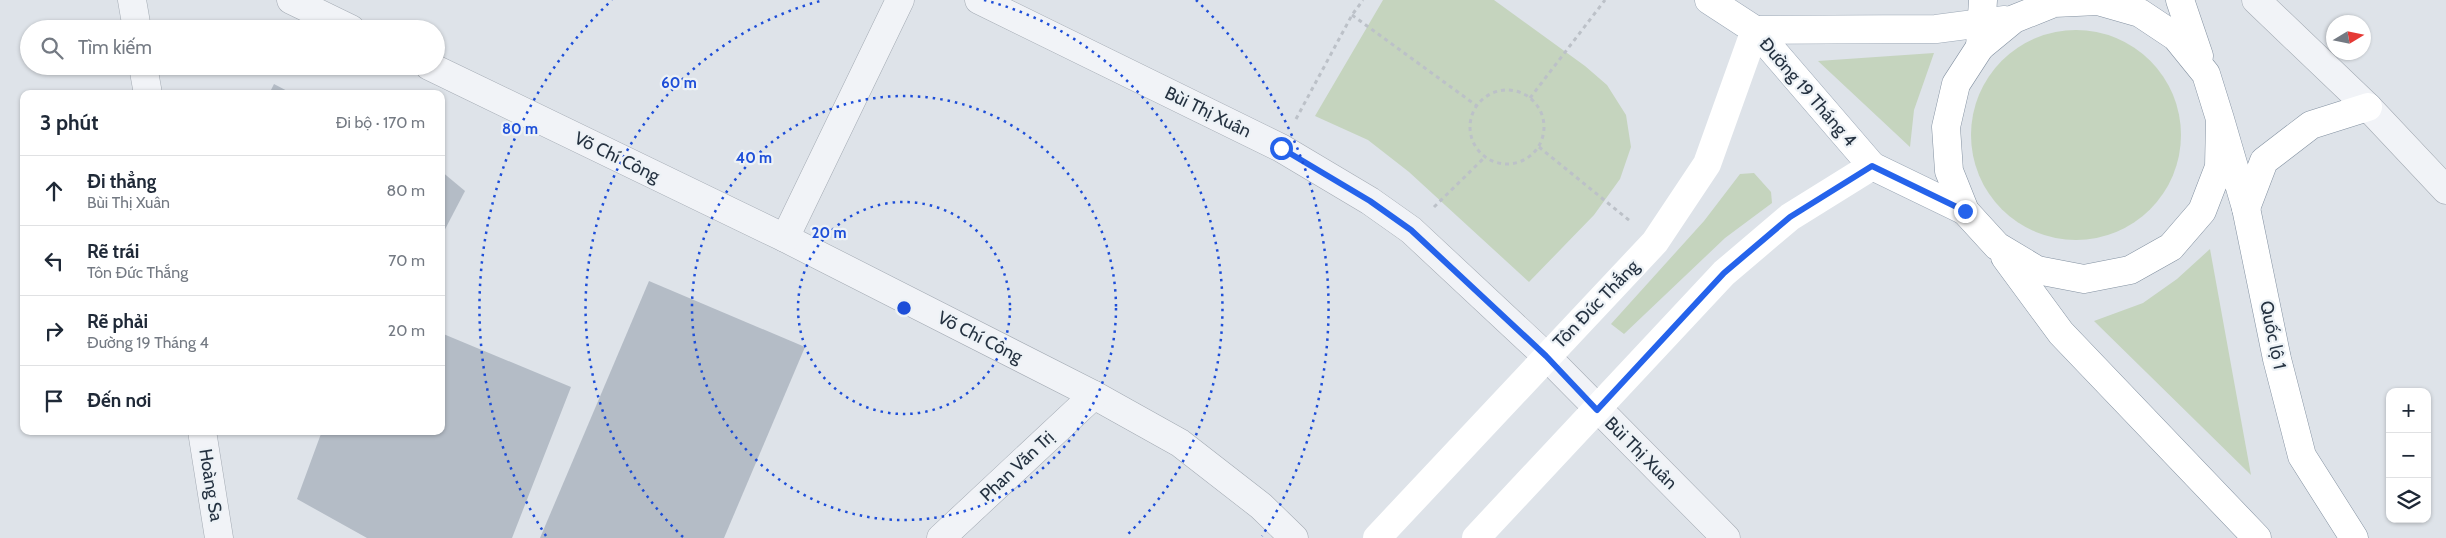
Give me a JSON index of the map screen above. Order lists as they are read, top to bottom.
{
  "streets": {
    "main road": ["Đường 19 Tháng 4", "Tôn Đức Thắng", "Quốc lộ 1"],
    "street": [
      "Bùi Thị Xuân",
      "Võ Chí Công",
      "Phan Văn Trị",
      "Hoàng Sa"
    ]
  },
  "crossings": [
    ["Đường 19 Tháng 4", "Tôn Đức Thắng"],
    ["Bùi Thị Xuân", "Tôn Đức Thắng"],
    ["Võ Chí Công", "Phan Văn Trị"]
  ],
  "north": "right",
  "page": {
    "search": "Tìm kiếm",
    "heading": ["3 phút", "Đi bộ · 170 m"],
    "list": [
      ["Đi thẳng", "Bùi Thị Xuân", "80 m"],
      ["Rẽ trái", "Tôn Đức Thắng", "70 m"],
      ["Rẽ phải", "Đường 19 Tháng 4", "20 m"],
      "Đến nơi"
    ],
    "map_buttons": ["+", "−"]
  },
  "rings": [
    "60 m",
    "80 m",
    "40 m",
    "20 m"
  ]
}
